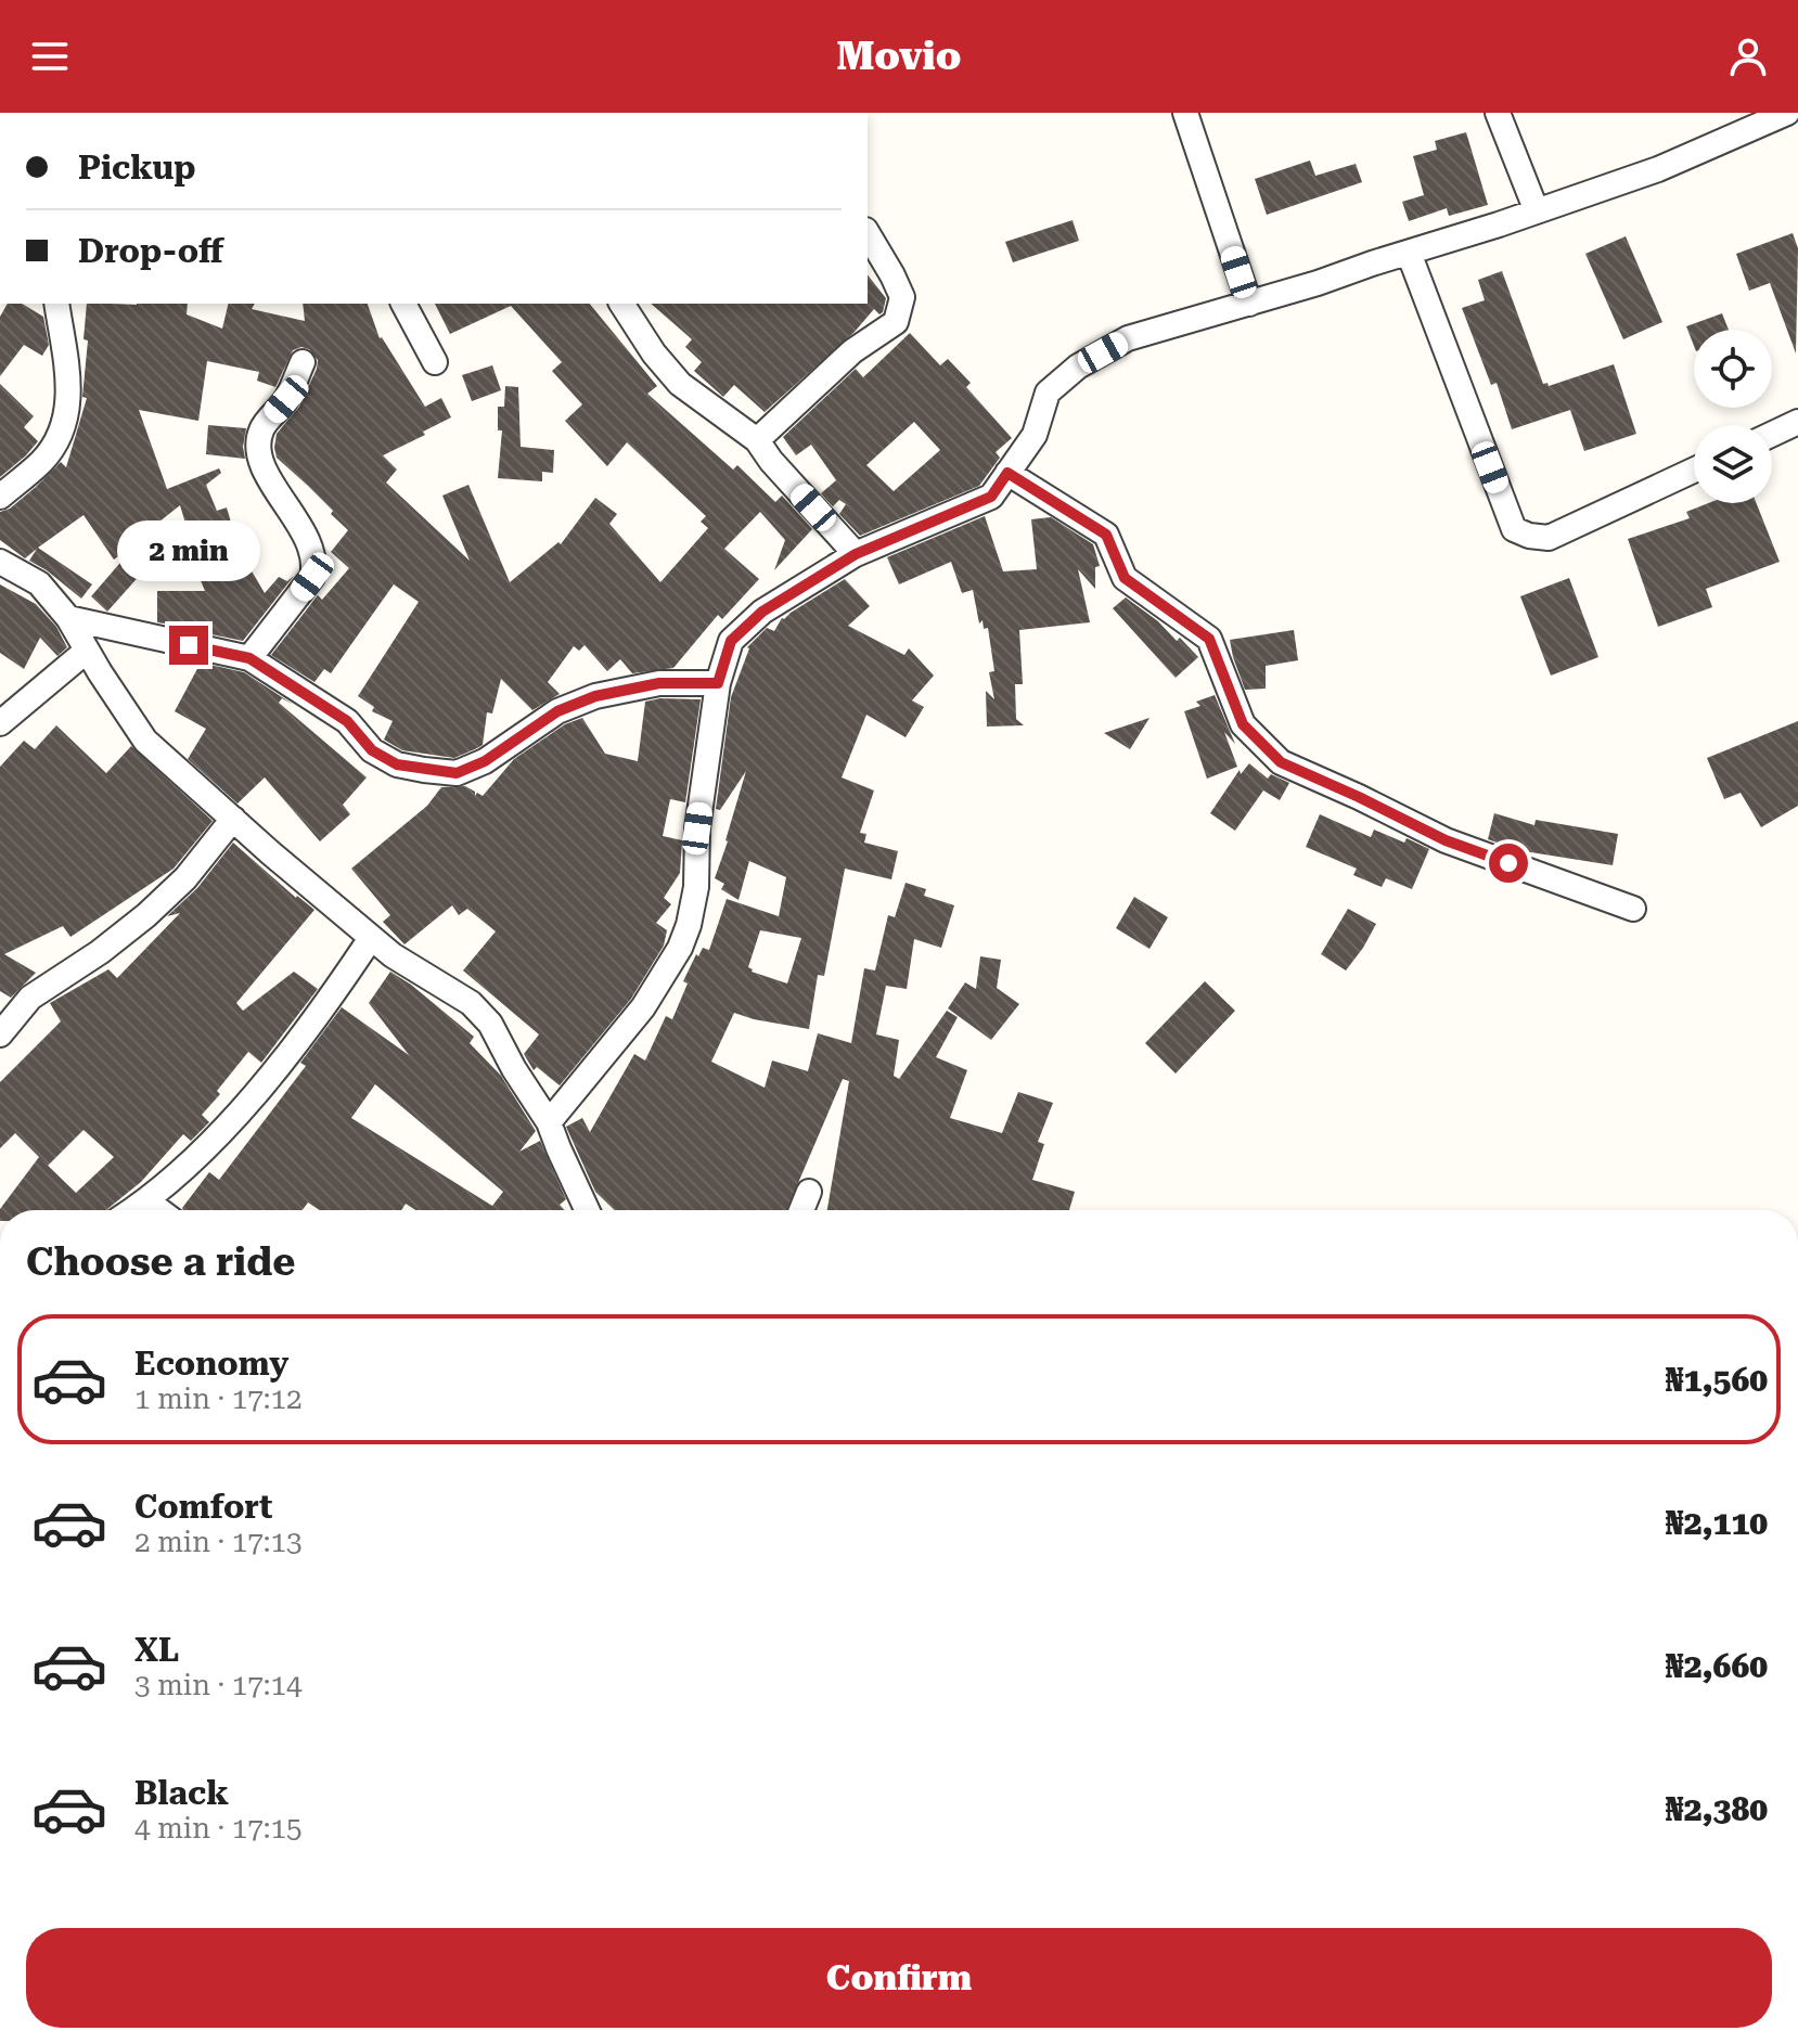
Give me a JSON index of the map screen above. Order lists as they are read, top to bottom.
{
  "page": {
    "header": "Movio",
    "banner": ["Pickup", "Drop-off"],
    "bubble": "2 min",
    "heading": "Choose a ride",
    "list": [
      {
        "name": "Economy",
        "note": "1 min · 17:12",
        "value": "₦1,560"
      },
      {
        "name": "Comfort",
        "note": "2 min · 17:13",
        "value": "₦2,110"
      },
      {
        "name": "XL",
        "note": "3 min · 17:14",
        "value": "₦2,660"
      },
      {
        "name": "Black",
        "note": "4 min · 17:15",
        "value": "₦2,380"
      }
    ],
    "buttons": "Confirm"
  }
}
